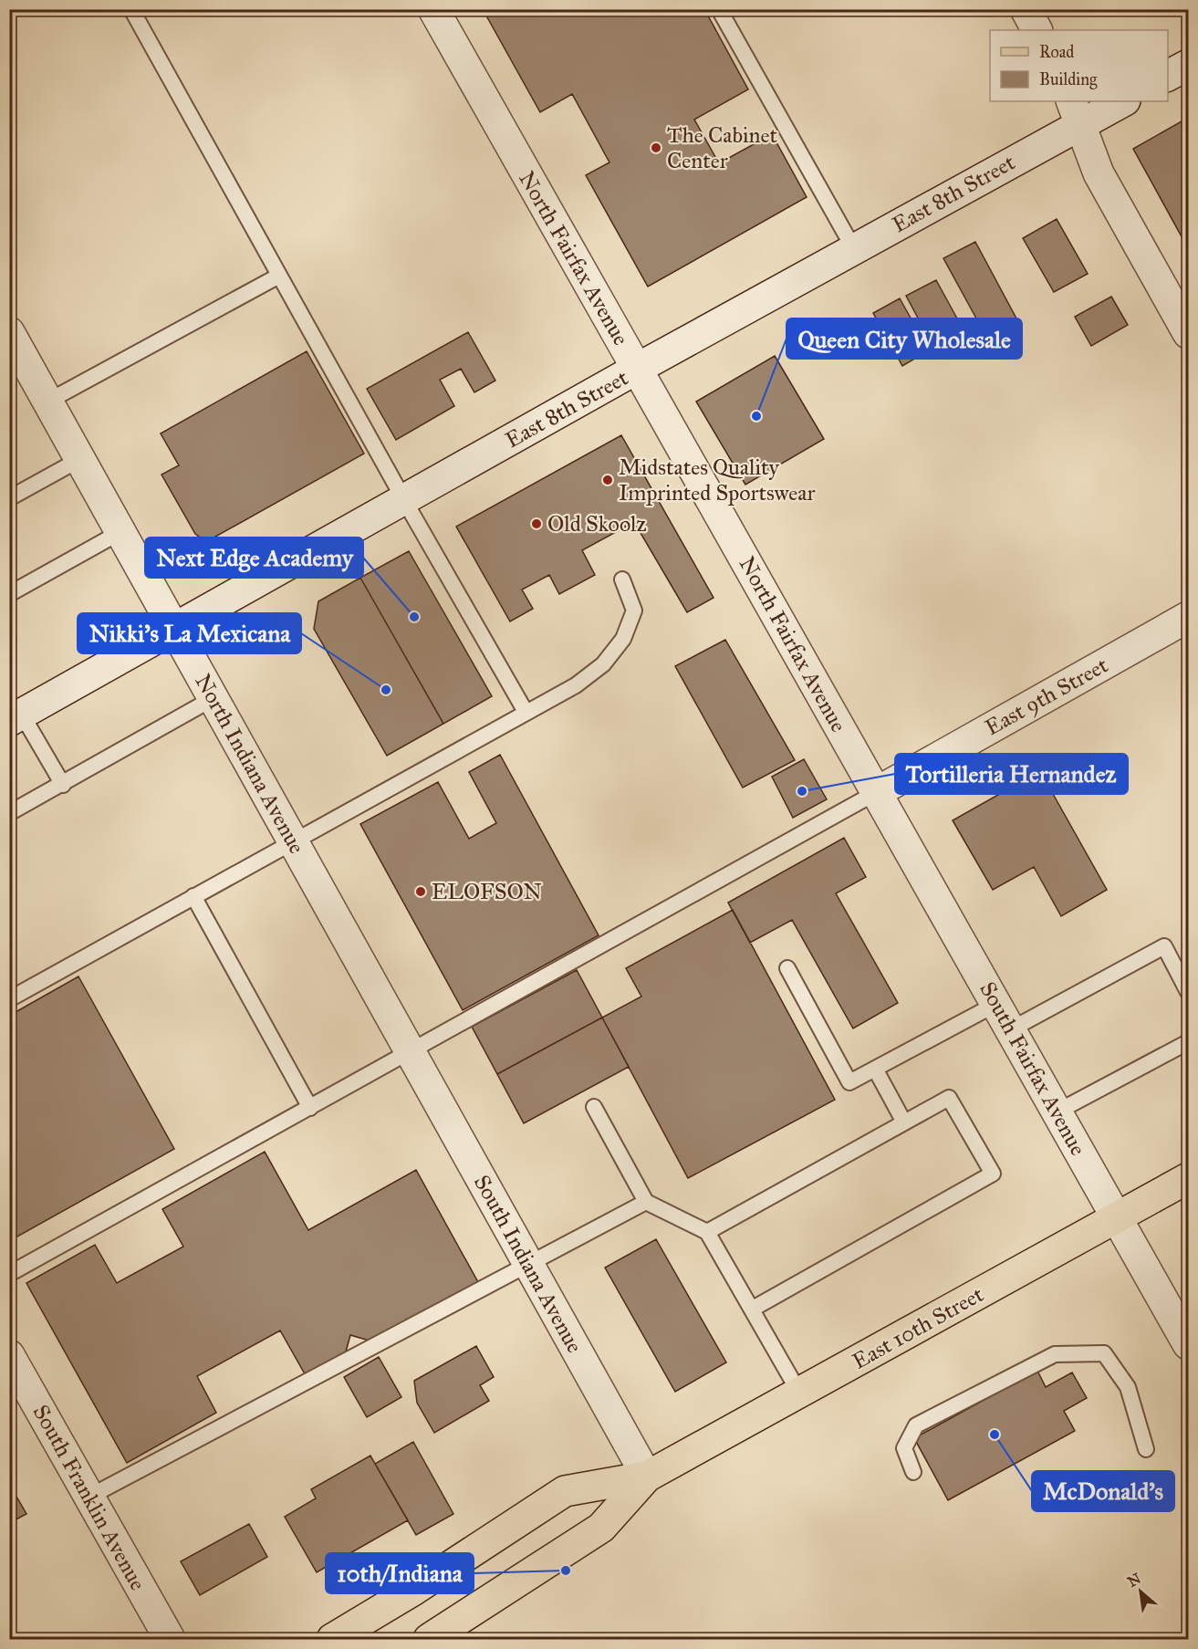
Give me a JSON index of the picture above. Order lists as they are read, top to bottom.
{
  "streets": {
    "main road": ["East 10th Street"],
    "street": [
      "East 8th Street",
      "North Fairfax Avenue",
      "East 9th Street",
      "North Indiana Avenue",
      "South Fairfax Avenue",
      "South Indiana Avenue",
      "South Franklin Avenue"
    ]
  },
  "crossings": [
    ["East 8th Street", "North Fairfax Avenue"],
    ["East 8th Street", "North Indiana Avenue"],
    ["North Fairfax Avenue", "East 9th Street"],
    ["North Fairfax Avenue", "South Fairfax Avenue"],
    ["East 9th Street", "South Fairfax Avenue"],
    ["North Indiana Avenue", "South Indiana Avenue"],
    ["South Fairfax Avenue", "East 10th Street"],
    ["South Indiana Avenue", "East 10th Street"]
  ],
  "places": [
    "The Cabinet Center",
    "Queen City Wholesale",
    "Midstates Quality Imprinted Sportswear",
    "Old Skoolz",
    "Next Edge Academy",
    "Nikki's La Mexicana",
    "Tortilleria Hernandez",
    "ELOFSON",
    "McDonald's",
    "10th/Indiana"
  ],
  "legend": ["Road", "Building"],
  "north": "top left"
}
